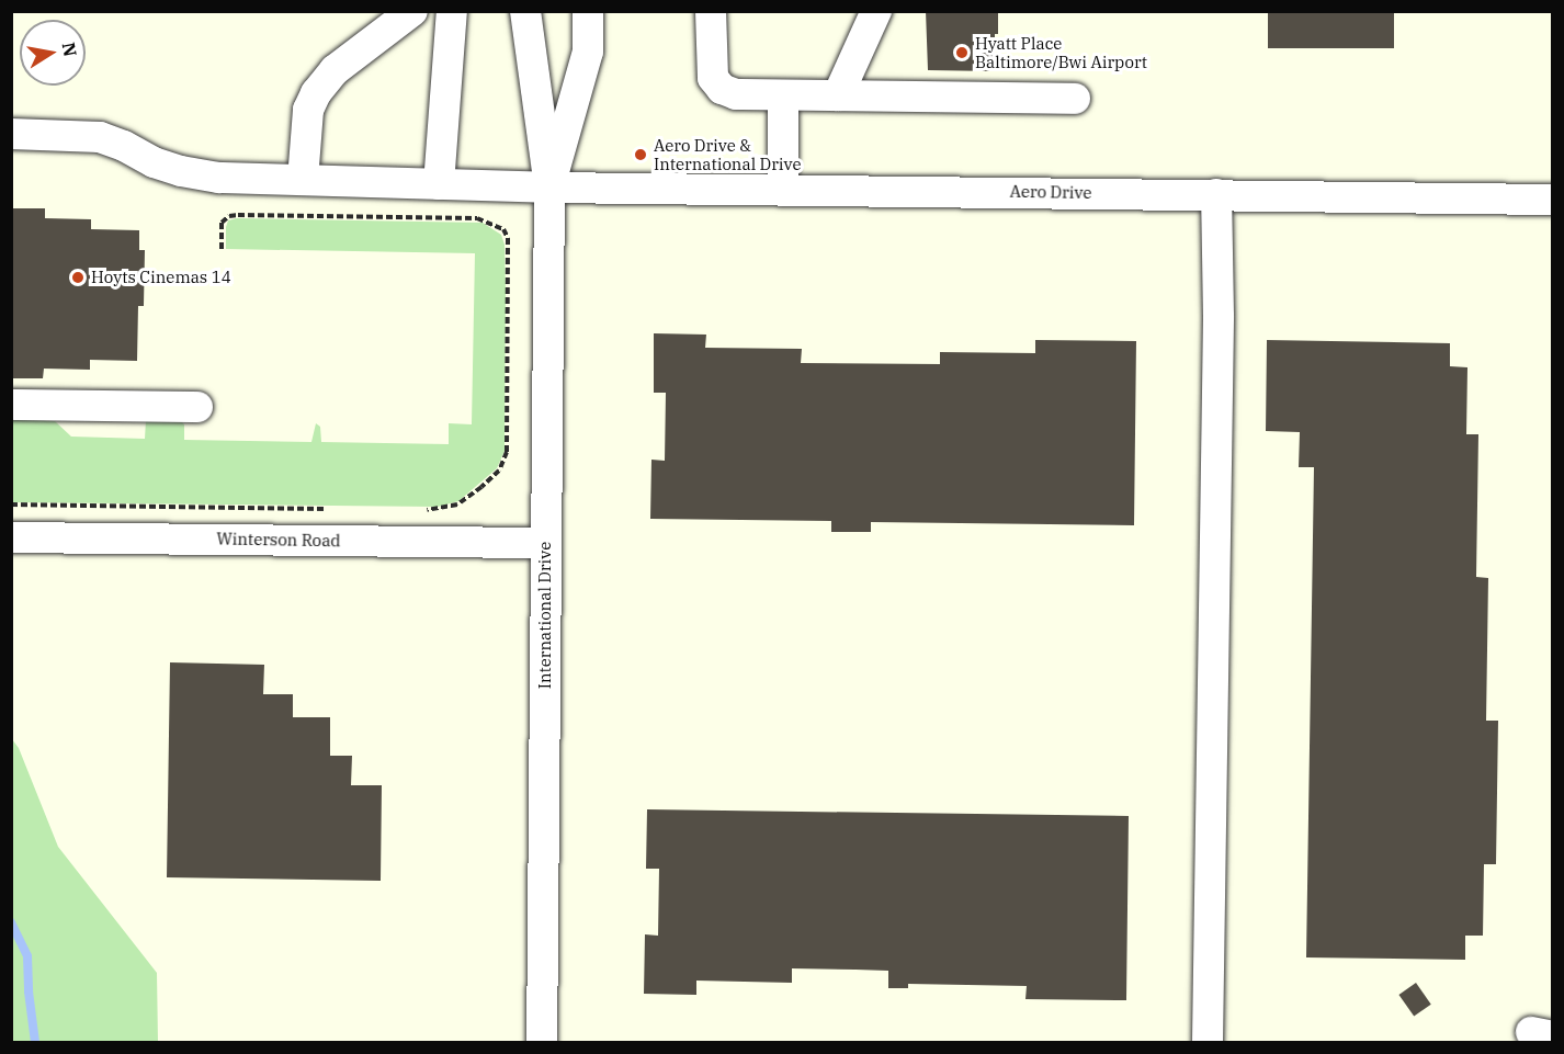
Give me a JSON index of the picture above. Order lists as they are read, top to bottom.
{
  "streets": {
    "street": ["Aero Drive", "Winterson Road", "International Drive"]
  },
  "crossings": [
    ["Aero Drive", "International Drive"],
    ["Winterson Road", "International Drive"]
  ],
  "places": ["Hyatt Place Baltimore/Bwi Airport", "Aero Drive & International Drive", "Hoyts Cinemas 14"],
  "north": "right"
}
